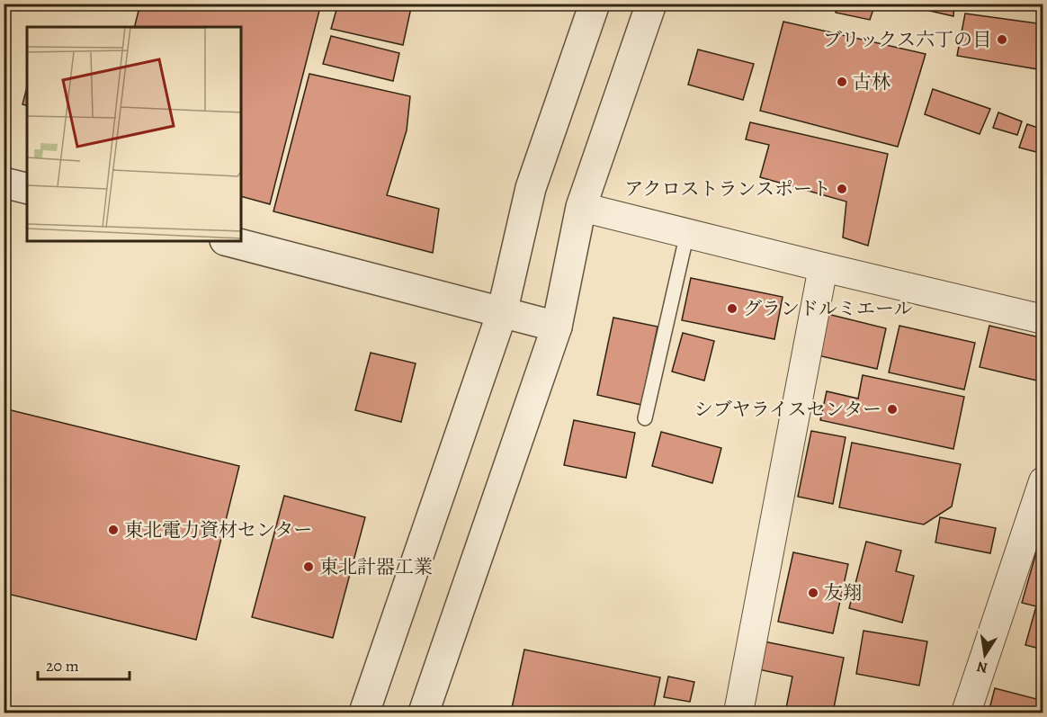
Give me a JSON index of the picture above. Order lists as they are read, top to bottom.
{
  "places": [
    "ブリックス六丁の目",
    "古林",
    "アクロストランスポート",
    "グランドルミエール",
    "シブヤライスセンター",
    "東北電力資材センター",
    "東北計器工業",
    "友翔"
  ],
  "scale_bar": "20 m",
  "north": "bottom"
}
